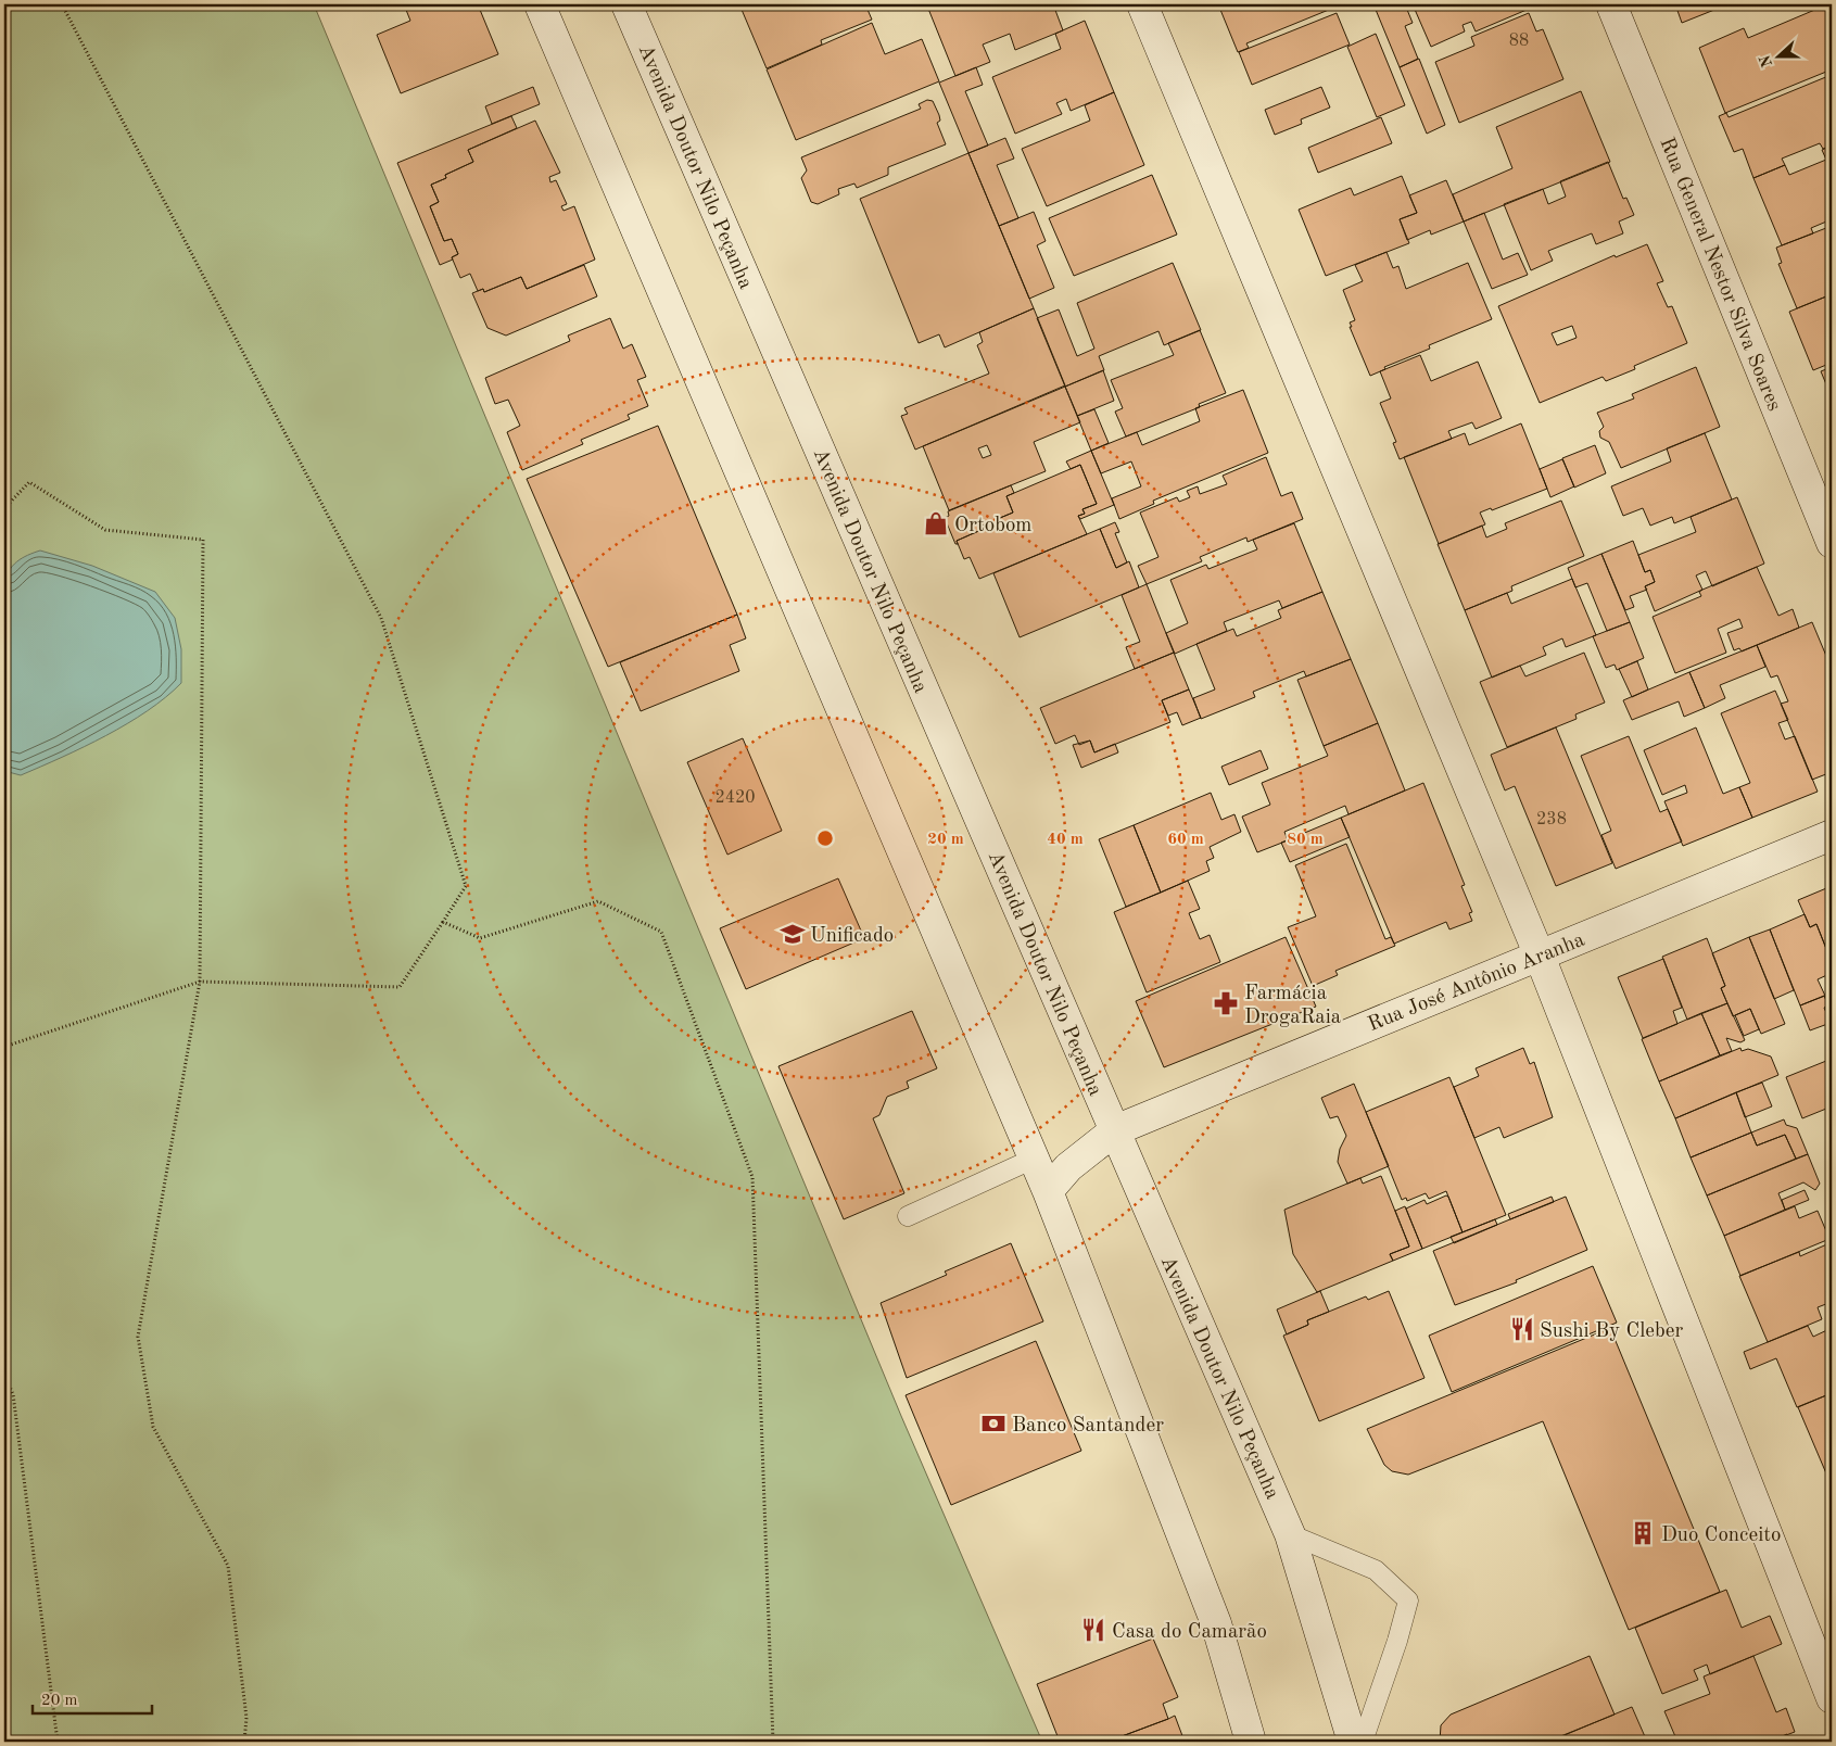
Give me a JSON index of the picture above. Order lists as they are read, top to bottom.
{
  "streets": {
    "main road": ["Avenida Doutor Nilo Peçanha", "Rua General Nestor Silva Soares", "Rua José Antônio Aranha"]
  },
  "crossings": [
    ["Avenida Doutor Nilo Peçanha", "Rua José Antônio Aranha"]
  ],
  "places": {
    "shop": ["Ortobom"],
    "school or university": ["Unificado"],
    "pharmacy": ["Farmácia DrogaRaia"],
    "restaurant": ["Sushi By Cleber", "Casa do Camarão"],
    "bank": ["Banco Santander"],
    "building": ["Duo Conceito"]
  },
  "house_numbers": ["88", "2420", "238"],
  "scale_bar": "20 m",
  "north": "left",
  "rings": [
    "20 m",
    "40 m",
    "60 m",
    "80 m"
  ]
}
